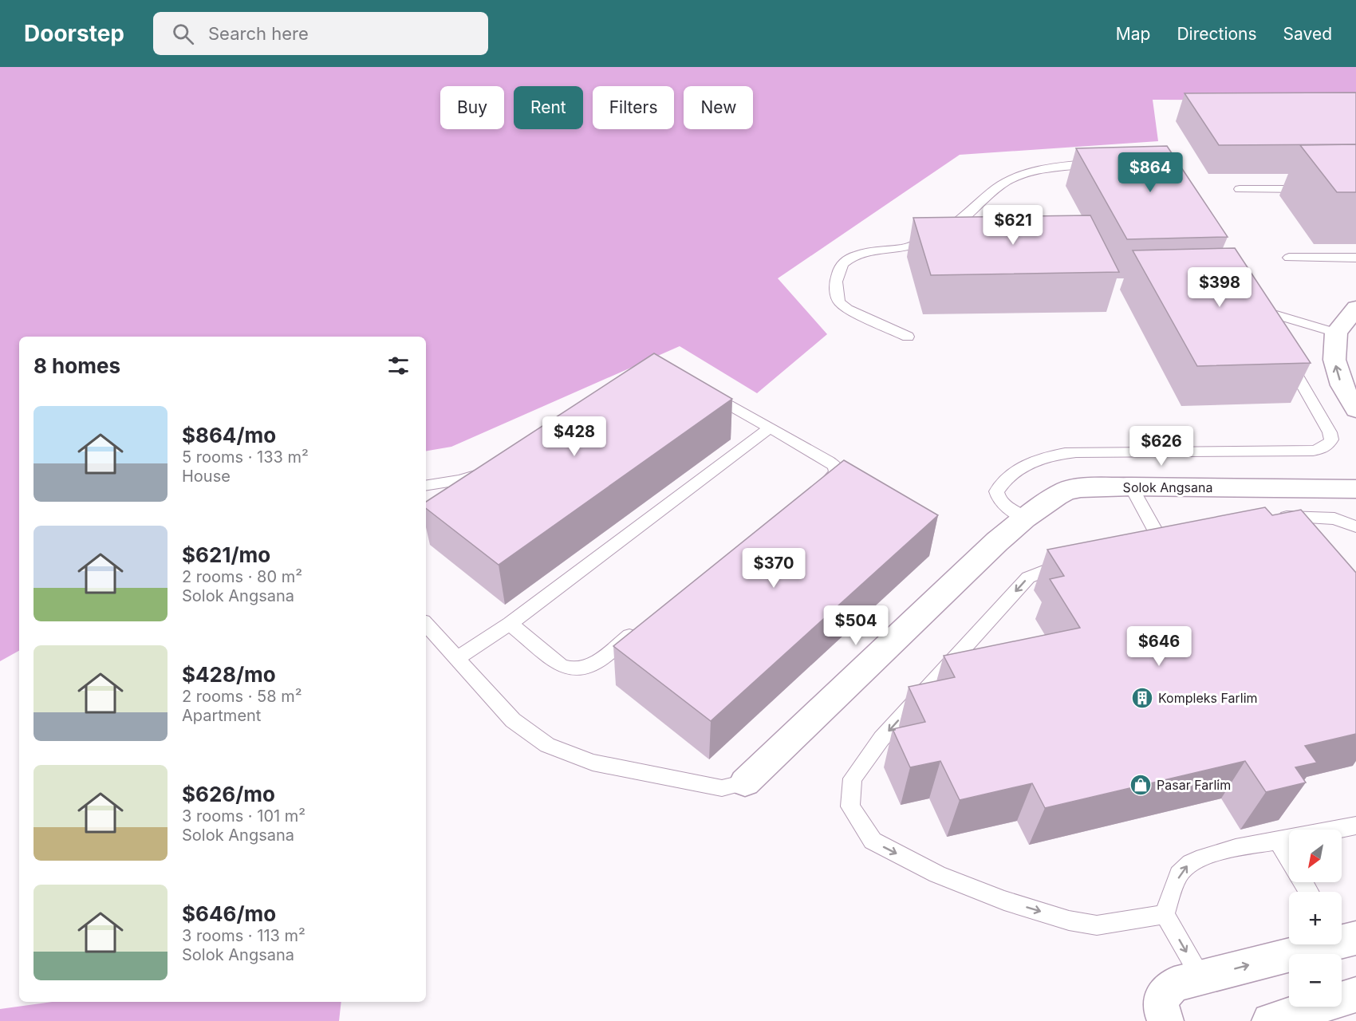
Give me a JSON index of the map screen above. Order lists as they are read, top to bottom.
{
  "streets": {
    "street": ["Solok Angsana"]
  },
  "places": {
    "building": ["Kompleks Farlim"],
    "shop": ["Pasar Farlim"]
  },
  "north": "bottom left",
  "page": {
    "header": "Doorstep",
    "search": "Search here",
    "nav": ["Map", "Directions", "Saved"],
    "chip": [
      "Buy",
      "Rent",
      "Filters",
      "New"
    ],
    "price": [
      "$864",
      "$621",
      "$398",
      "$428",
      "$626",
      "$370",
      "$504",
      "$646"
    ],
    "heading": "8 homes",
    "list": [
      {
        "name": "$864/mo",
        "note": "5 rooms · 133 m² · House"
      },
      {
        "name": "$621/mo",
        "note": "2 rooms · 80 m² · Solok Angsana"
      },
      {
        "name": "$428/mo",
        "note": "2 rooms · 58 m² · Apartment"
      },
      {
        "name": "$626/mo",
        "note": "3 rooms · 101 m² · Solok Angsana"
      },
      {
        "name": "$646/mo",
        "note": "3 rooms · 113 m² · Solok Angsana"
      }
    ],
    "map_buttons": ["+", "−"]
  }
}
